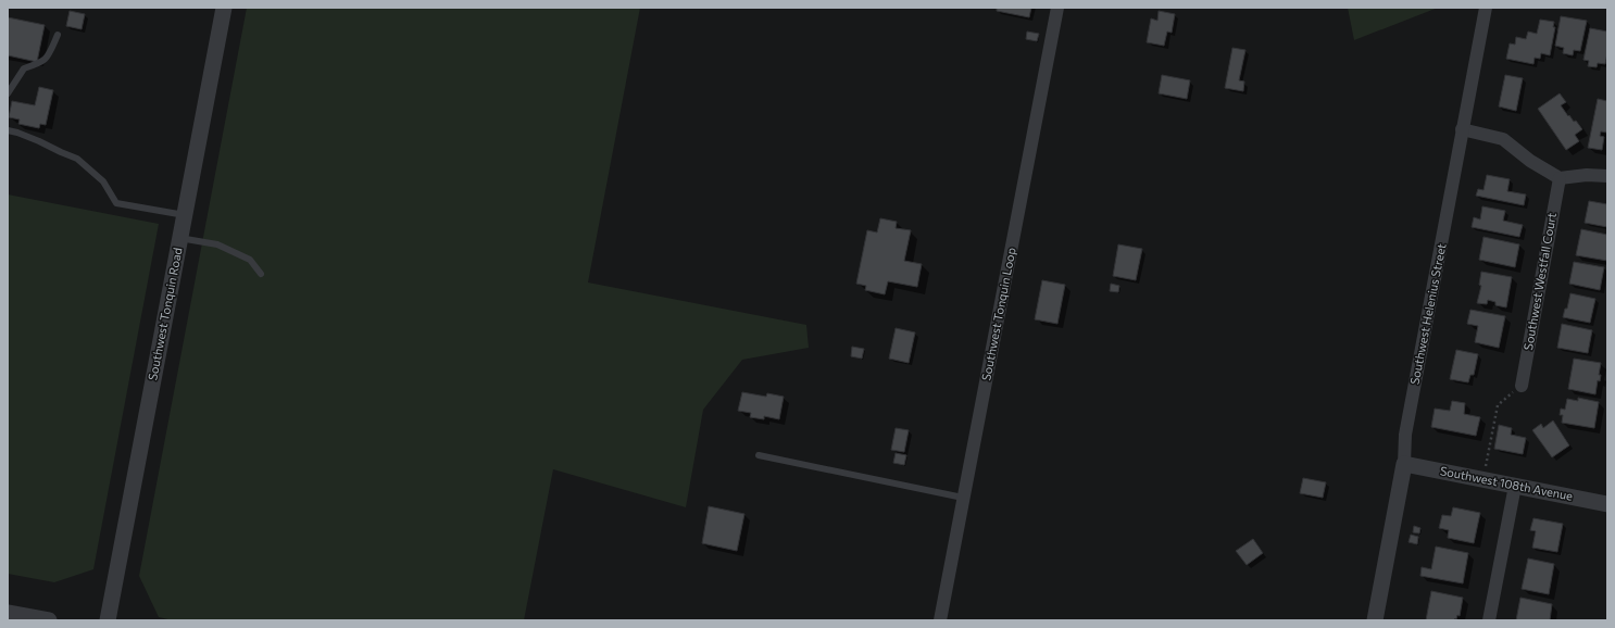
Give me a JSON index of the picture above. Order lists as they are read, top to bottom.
{
  "streets": {
    "street": [
      "Southwest Westfall Court",
      "Southwest Tonquin Road",
      "Southwest Tonquin Loop",
      "Southwest Helenius Street",
      "Southwest 108th Avenue"
    ]
  },
  "crossings": [
    ["Southwest Helenius Street", "Southwest 108th Avenue"]
  ]
}
